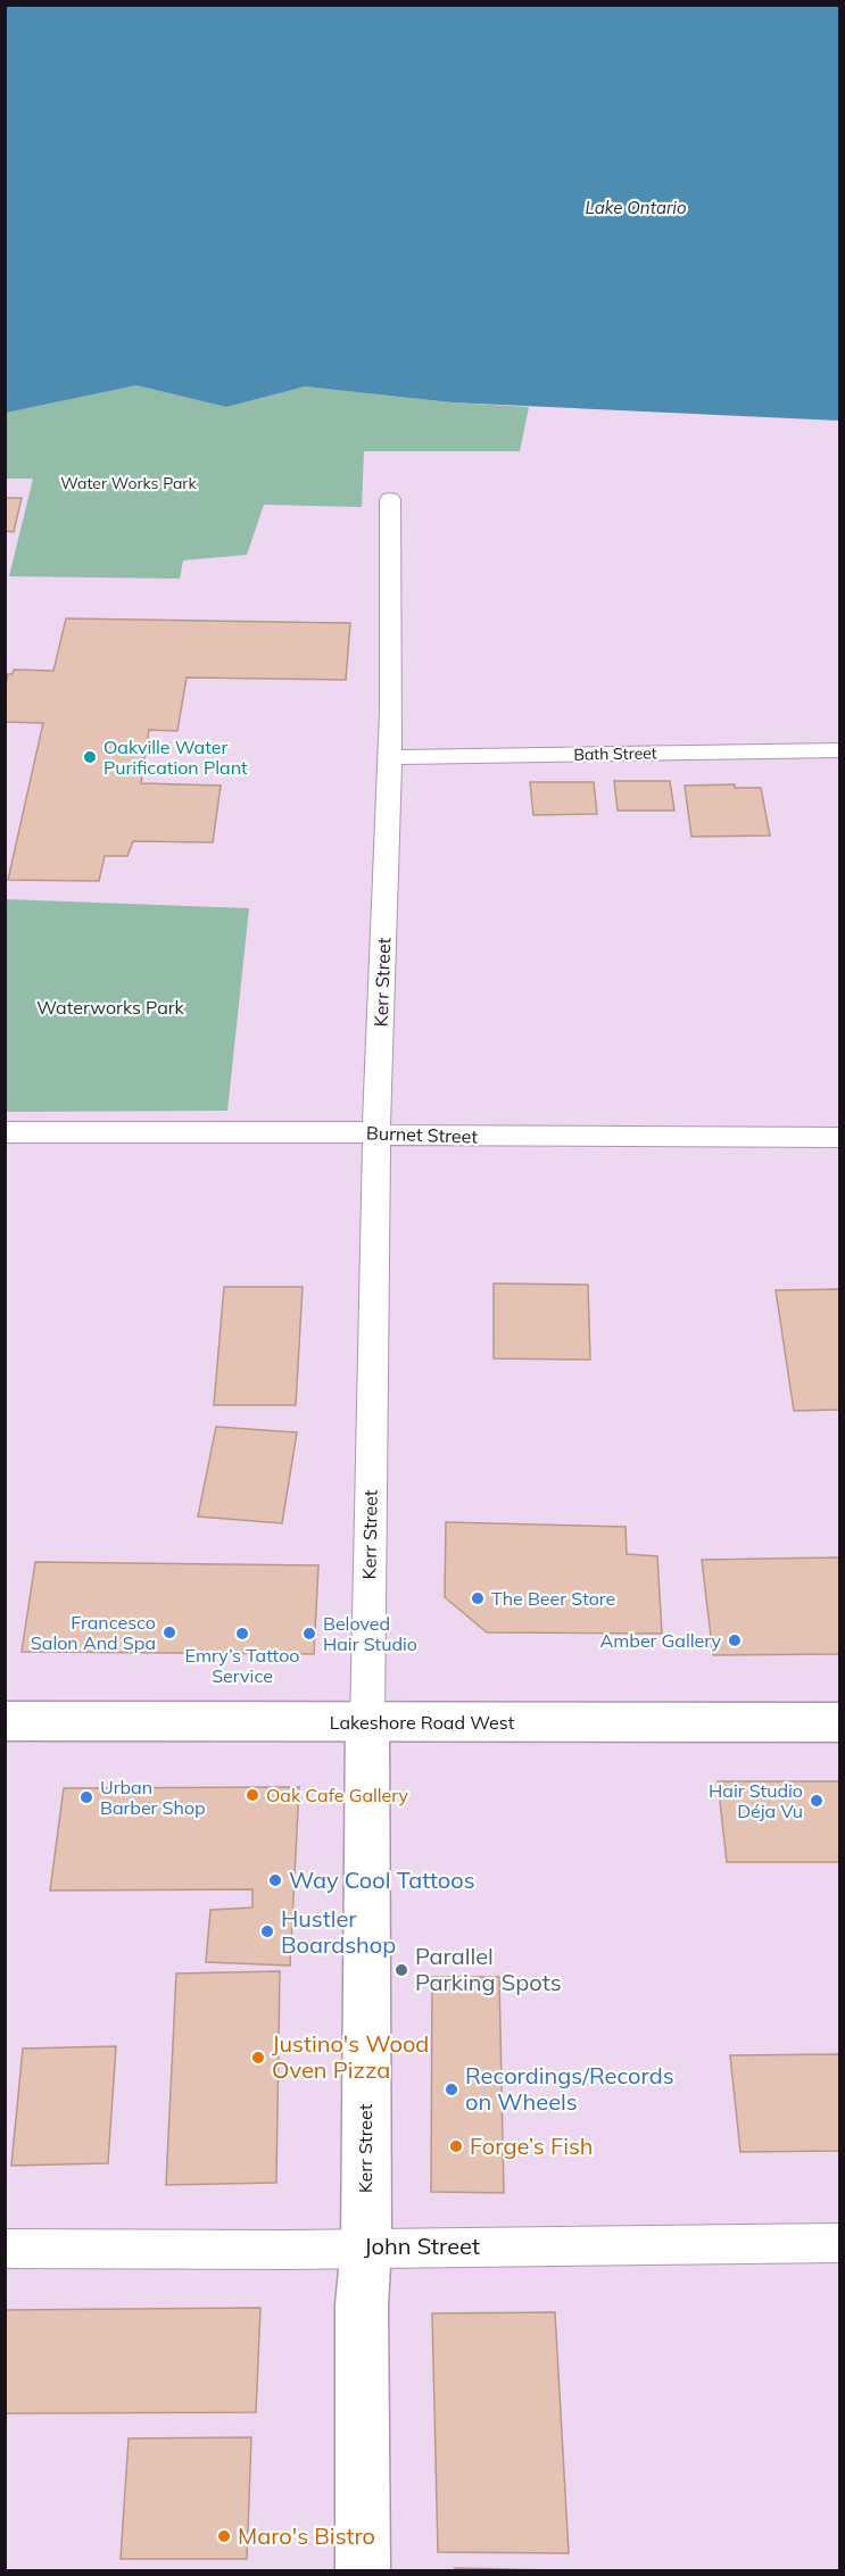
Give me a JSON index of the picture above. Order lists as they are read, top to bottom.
{
  "streets": {
    "main road": ["Kerr Street", "Lakeshore Road West"],
    "street": ["Bath Street", "Burnet Street", "John Street"]
  },
  "crossings": [
    ["Bath Street", "Kerr Street"],
    ["Kerr Street", "Burnet Street"],
    ["Kerr Street", "Lakeshore Road West"],
    ["Kerr Street", "John Street"]
  ],
  "water": ["Lake Ontario"],
  "parks": ["Water Works Park", "Waterworks Park"],
  "places": [
    "Oakville Water Purification Plant",
    "The Beer Store",
    "Francesco Salon And Spa",
    "Emry’s Tattoo Service",
    "Beloved Hair Studio",
    "Amber Gallery",
    "Oak Cafe Gallery",
    "Urban Barber Shop",
    "Hair Studio Déja Vu",
    "Way Cool Tattoos",
    "Hustler Boardshop",
    "Parallel Parking Spots",
    "Justino's Wood Oven Pizza",
    "Recordings/Records on Wheels",
    "Forge’s Fish",
    "Maro's Bistro"
  ]
}
